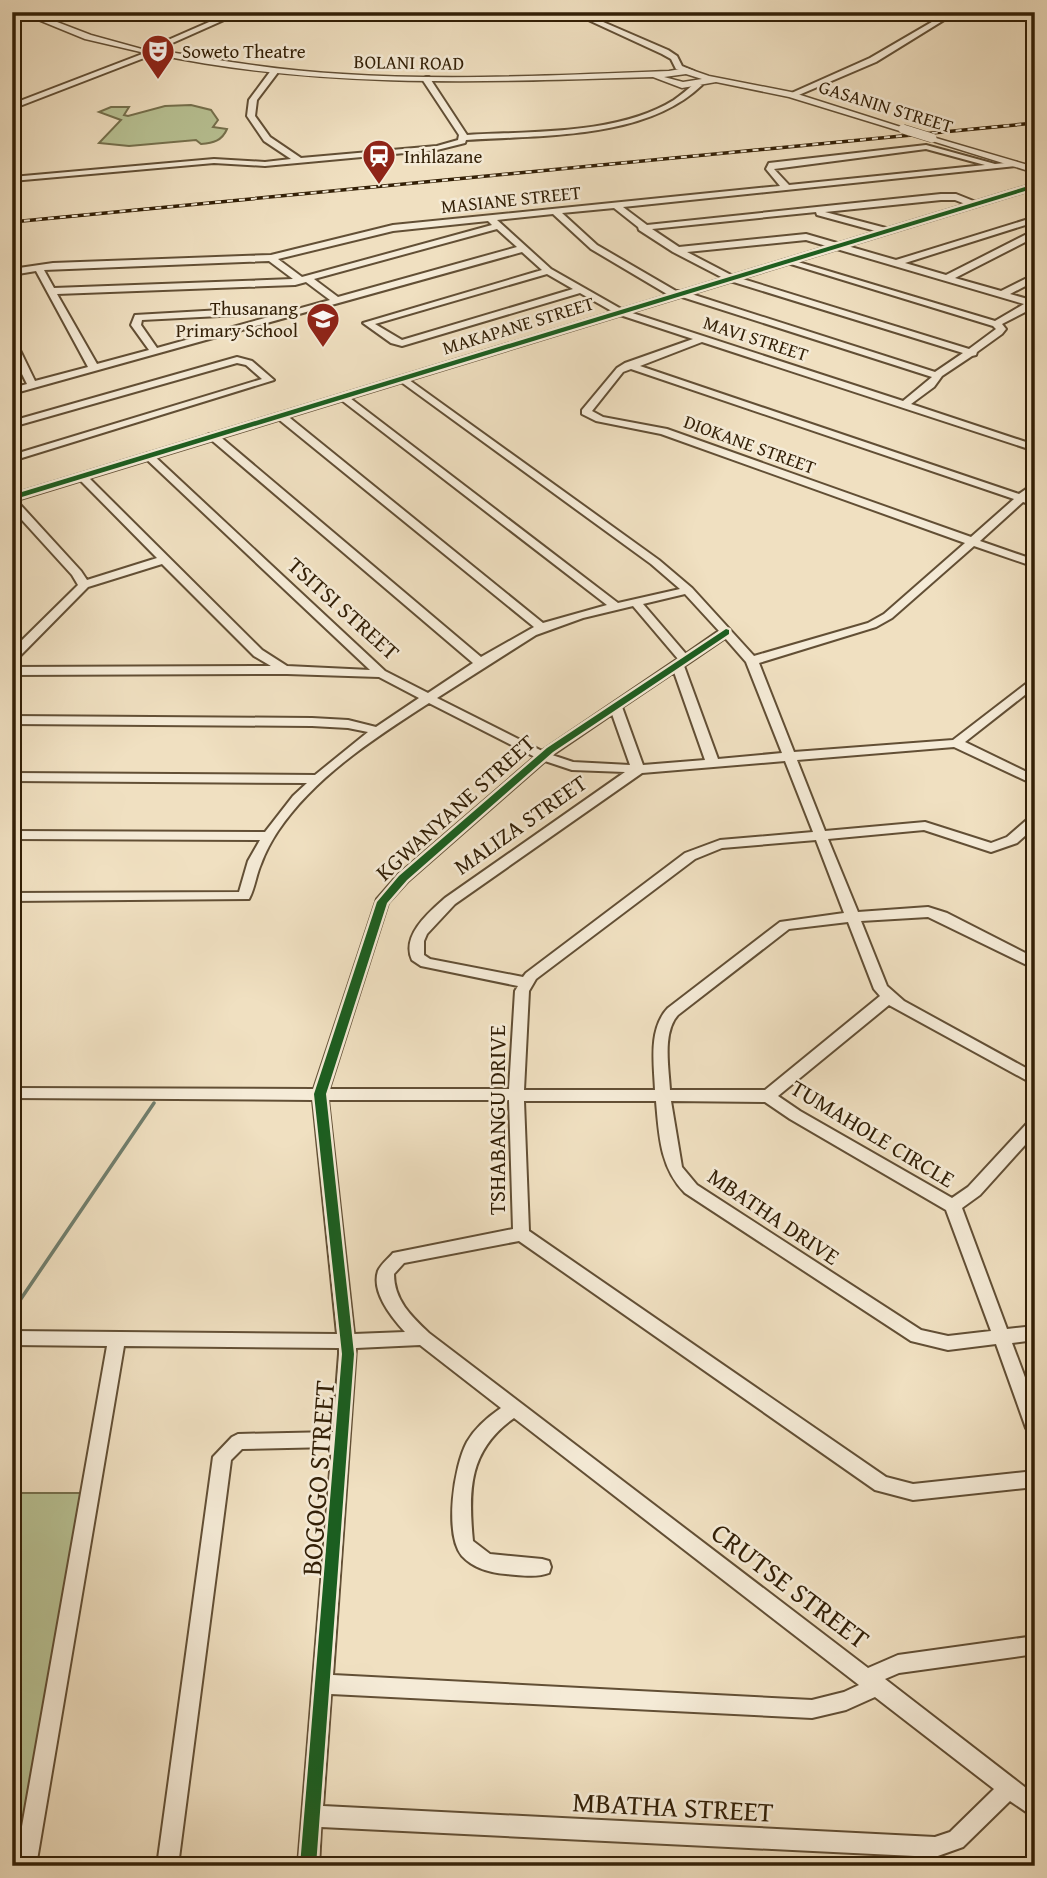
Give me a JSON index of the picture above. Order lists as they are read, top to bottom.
{
  "streets": {
    "street": [
      "BOLANI ROAD",
      "GASANIN STREET",
      "MASIANE STREET",
      "MAKAPANE STREET",
      "MAVI STREET",
      "DIOKANE STREET",
      "TSITSI STREET",
      "KGWANYANE STREET",
      "MALIZA STREET",
      "TSHABANGU DRIVE",
      "TUMAHOLE CIRCLE",
      "MBATHA DRIVE",
      "BOGOGO STREET",
      "CRUTSE STREET",
      "MBATHA STREET"
    ]
  },
  "crossings": [
    ["GASANIN STREET", "MASIANE STREET"],
    ["MASIANE STREET", "MAVI STREET"],
    ["MAKAPANE STREET", "MAVI STREET"],
    ["MAKAPANE STREET", "TSITSI STREET"],
    ["MAVI STREET", "DIOKANE STREET"],
    ["TSITSI STREET", "KGWANYANE STREET"],
    ["TSITSI STREET", "MALIZA STREET"],
    ["KGWANYANE STREET", "BOGOGO STREET"],
    ["MALIZA STREET", "TSHABANGU DRIVE"],
    ["TSHABANGU DRIVE", "CRUTSE STREET"],
    ["BOGOGO STREET", "MBATHA STREET"],
    ["CRUTSE STREET", "MBATHA STREET"]
  ],
  "places": {
    "theatre": ["Soweto Theatre"],
    "station": ["Inhlazane"],
    "school or university": ["Thusanang Primary School"]
  }
}
